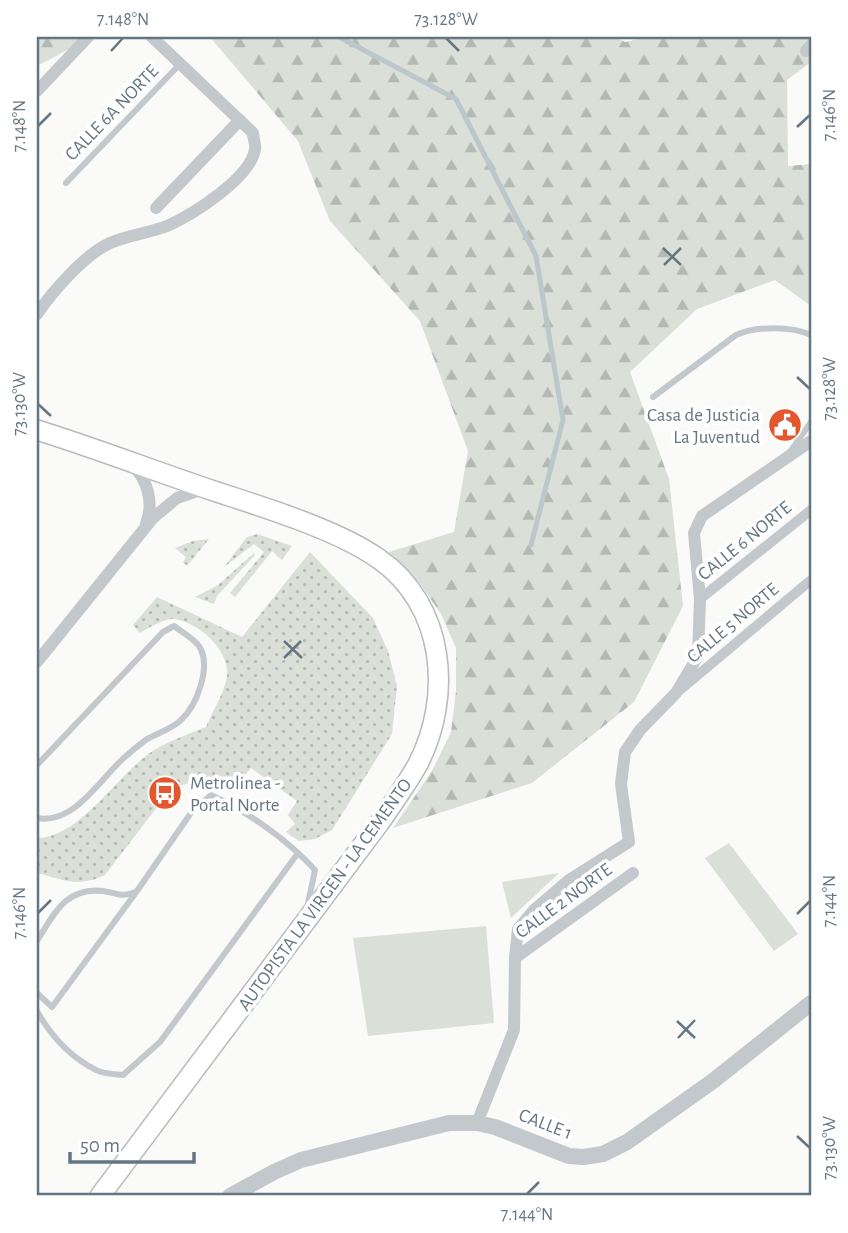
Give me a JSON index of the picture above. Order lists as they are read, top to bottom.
{
  "streets": {
    "main road": ["AUTOPISTA LA VIRGEN - LA CEMENTO"],
    "street": [
      "CALLE 6 NORTE",
      "CALLE 5 NORTE",
      "CALLE 2 NORTE",
      "CALLE 1"
    ],
    "lane": ["CALLE 6A NORTE"]
  },
  "places": {
    "public building": ["Casa de Justicia La Juventud"],
    "bus stop": ["Metrolinea - Portal Norte"]
  },
  "scale_bar": "50 m",
  "coordinates": [
    "7.148°N",
    "73.128°W",
    "7.146°N",
    "73.130°W",
    "7.144°N"
  ]
}
